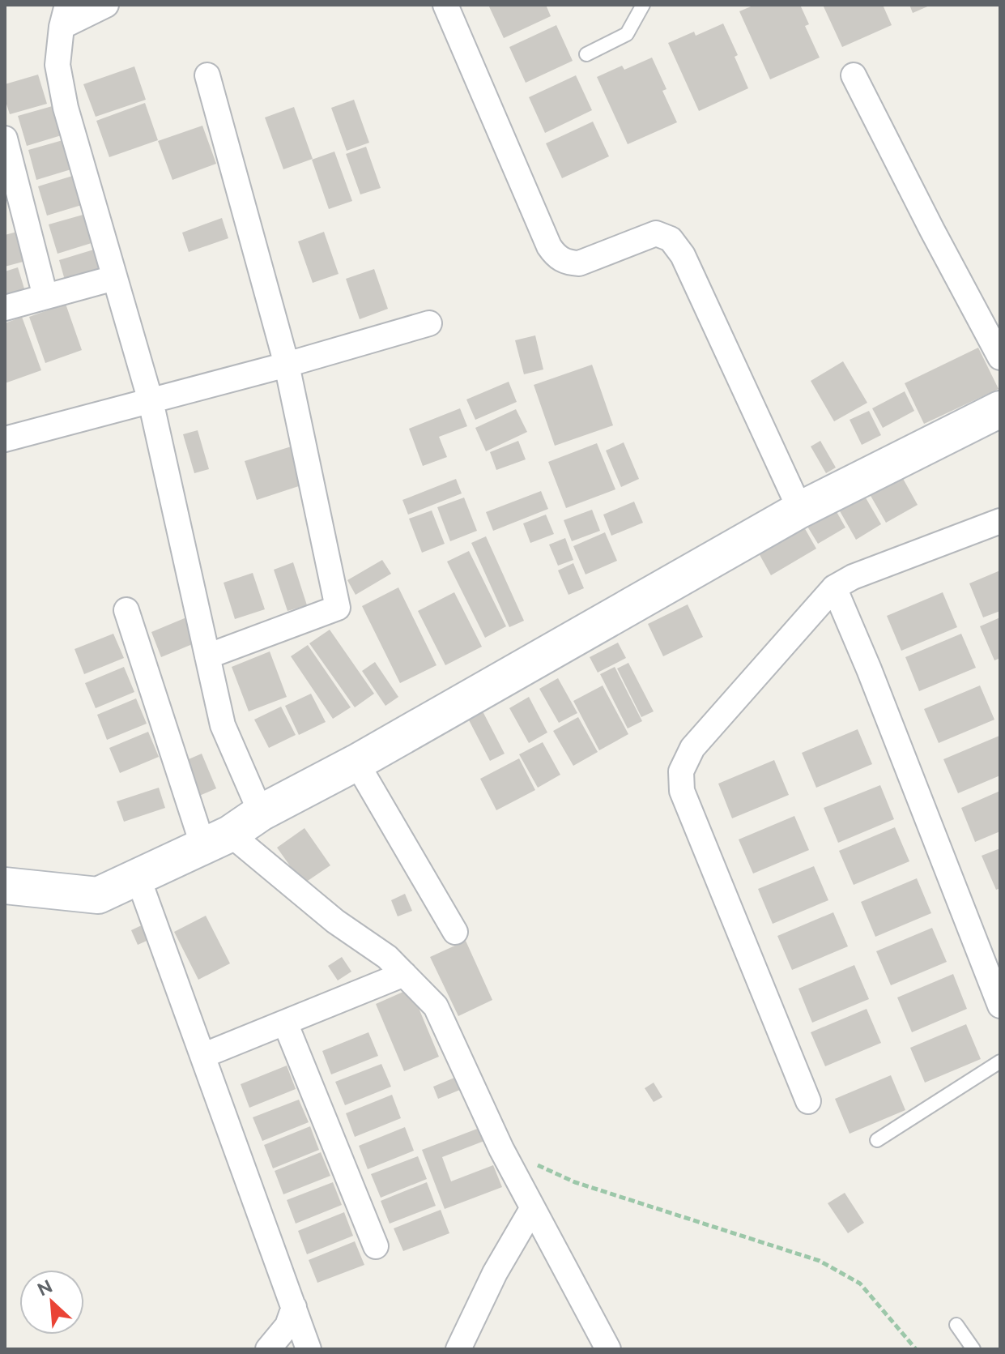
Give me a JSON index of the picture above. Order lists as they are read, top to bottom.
{
  "north": "top left"
}
